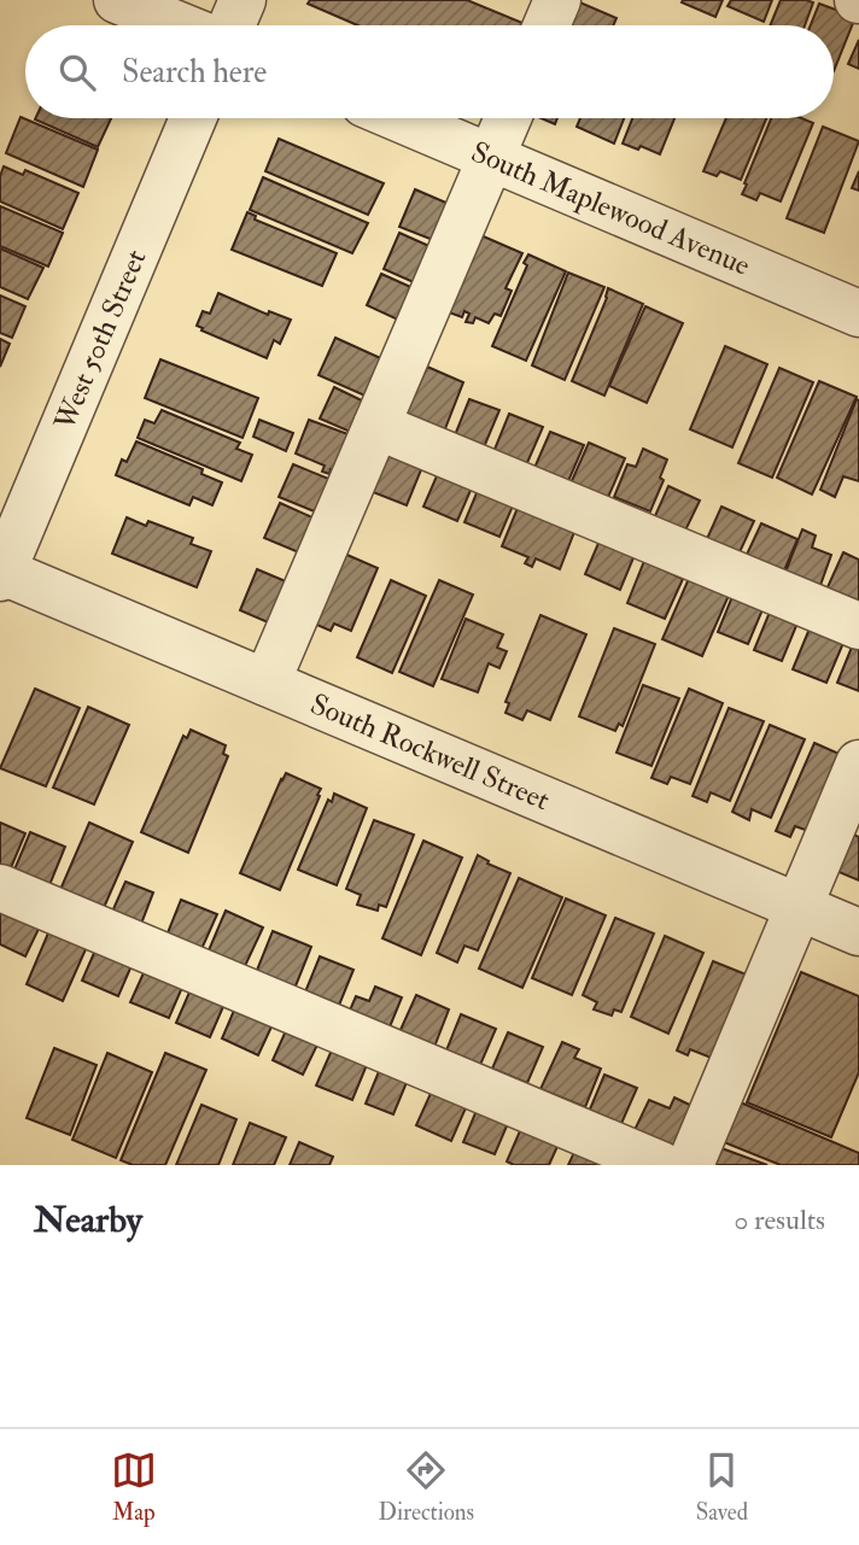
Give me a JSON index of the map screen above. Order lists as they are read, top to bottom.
{
  "streets": {
    "street": ["South Maplewood Avenue", "West 50th Street", "South Rockwell Street"]
  },
  "crossings": [
    ["West 50th Street", "South Rockwell Street"]
  ],
  "page": {
    "search": "Search here",
    "heading": ["Nearby", "0 results"],
    "nav": ["Map", "Directions", "Saved"]
  }
}
